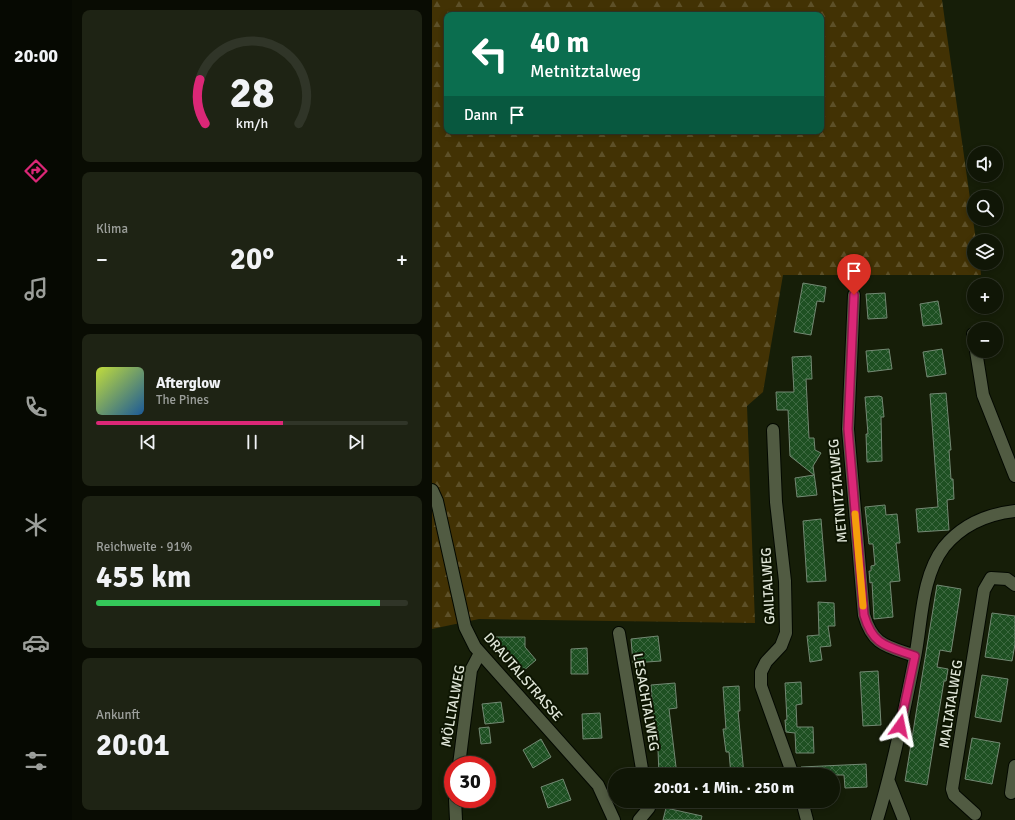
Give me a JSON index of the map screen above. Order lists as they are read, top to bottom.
{
  "streets": {
    "street": [
      "METNITZTALWEG",
      "GAILTALWEG",
      "DRAUTALSTRASSE",
      "LESACHTALWEG",
      "MALTATALWEG",
      "MÖLLTALWEG"
    ]
  },
  "crossings": [
    ["DRAUTALSTRASSE", "MÖLLTALWEG"]
  ],
  "page": {
    "tabs": "20:00",
    "turn": ["40 m", "Metnitztalweg"],
    "then": "Dann",
    "map_buttons": ["+", "−"],
    "tile": [
      "Klima",
      ["Reichweite · 91%", "455 km"],
      ["Ankunft", "20:01"]
    ],
    "heat": ["−", "20°", "+"],
    "song": ["Afterglow", "The Pines"],
    "limit": "30",
    "trip": "20:01 · 1 Min. · 250 m",
    "gauge": ["28", "km/h"]
  }
}
